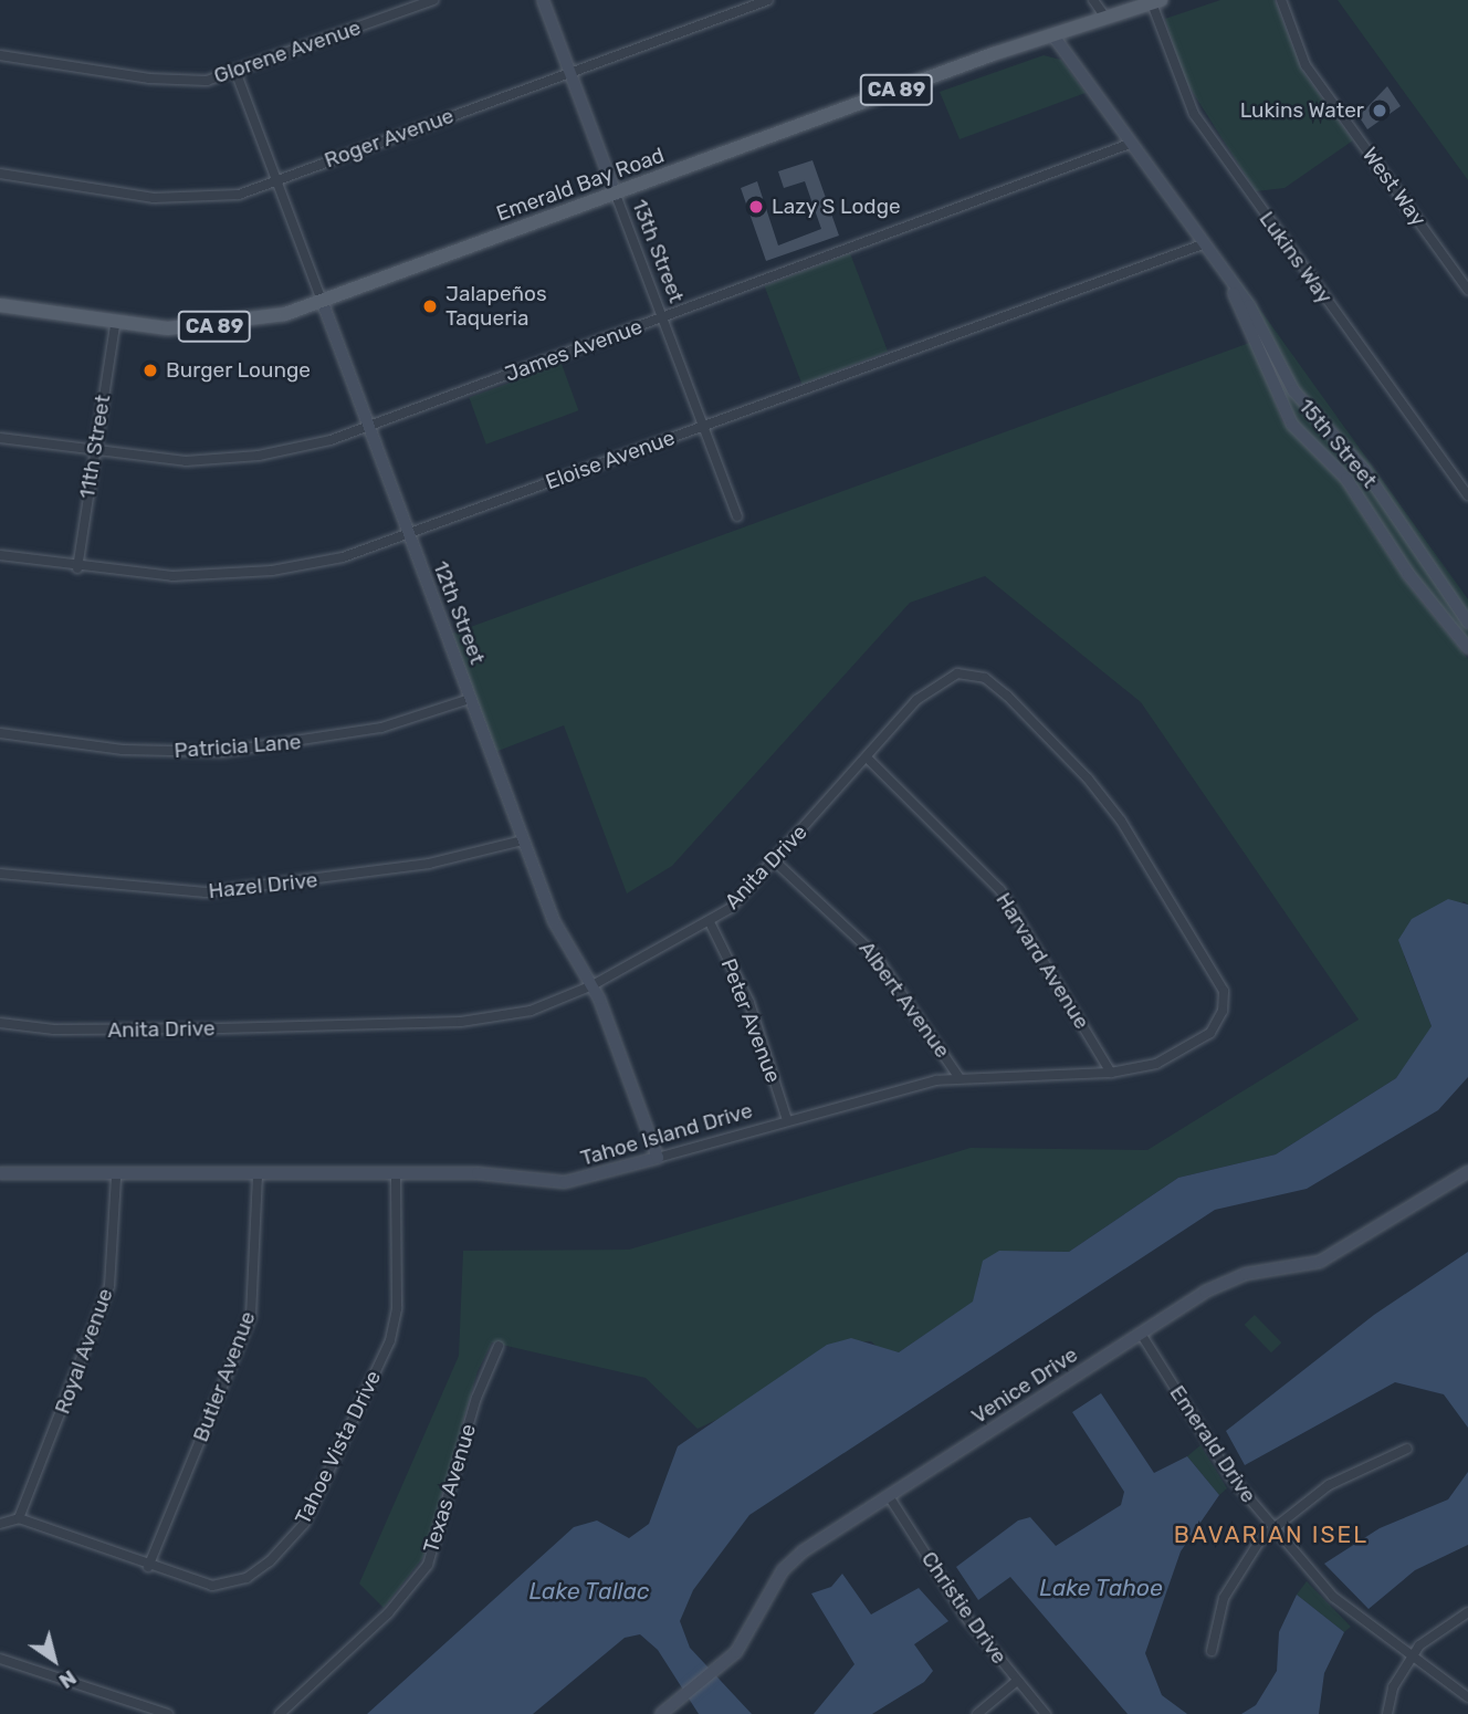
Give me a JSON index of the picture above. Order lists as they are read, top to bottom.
{
  "streets": {
    "main road": ["CA 89", "Emerald Bay Road"],
    "street": [
      "Glorene Avenue",
      "Roger Avenue",
      "West Way",
      "13th Street",
      "Lukins Way",
      "James Avenue",
      "15th Street",
      "11th Street",
      "Eloise Avenue",
      "12th Street",
      "Patricia Lane",
      "Anita Drive",
      "Hazel Drive",
      "Harvard Avenue",
      "Albert Avenue",
      "Peter Avenue",
      "Tahoe Island Drive",
      "Royal Avenue",
      "Butler Avenue",
      "Venice Drive",
      "Emerald Drive",
      "Tahoe Vista Drive",
      "Texas Avenue",
      "Christie Drive"
    ]
  },
  "crossings": [
    ["Glorene Avenue", "12th Street"],
    ["Roger Avenue", "13th Street"],
    ["Roger Avenue", "12th Street"],
    ["Emerald Bay Road", "13th Street"],
    ["Emerald Bay Road", "Lukins Way"],
    ["Emerald Bay Road", "15th Street"],
    ["Emerald Bay Road", "11th Street"],
    ["Emerald Bay Road", "12th Street"],
    ["13th Street", "James Avenue"],
    ["13th Street", "Eloise Avenue"],
    ["James Avenue", "15th Street"],
    ["James Avenue", "11th Street"],
    ["James Avenue", "12th Street"],
    ["15th Street", "Eloise Avenue"],
    ["11th Street", "Eloise Avenue"],
    ["Eloise Avenue", "12th Street"],
    ["12th Street", "Patricia Lane"],
    ["12th Street", "Anita Drive"],
    ["12th Street", "Hazel Drive"],
    ["12th Street", "Tahoe Island Drive"],
    ["Anita Drive", "Harvard Avenue"],
    ["Anita Drive", "Albert Avenue"],
    ["Anita Drive", "Peter Avenue"],
    ["Anita Drive", "Tahoe Island Drive"],
    ["Harvard Avenue", "Tahoe Island Drive"],
    ["Albert Avenue", "Tahoe Island Drive"],
    ["Peter Avenue", "Tahoe Island Drive"],
    ["Tahoe Island Drive", "Royal Avenue"],
    ["Tahoe Island Drive", "Butler Avenue"],
    ["Tahoe Island Drive", "Tahoe Vista Drive"],
    ["Royal Avenue", "Tahoe Vista Drive"],
    ["Butler Avenue", "Tahoe Vista Drive"],
    ["Venice Drive", "Emerald Drive"],
    ["Venice Drive", "Christie Drive"]
  ],
  "districts": ["BAVARIAN ISEL"],
  "water": ["Lake Tahoe", "Lake Tallac"],
  "places": [
    "Lukins Water",
    "Lazy S Lodge",
    "Jalapeños Taqueria",
    "Burger Lounge"
  ],
  "north": "bottom right"
}
